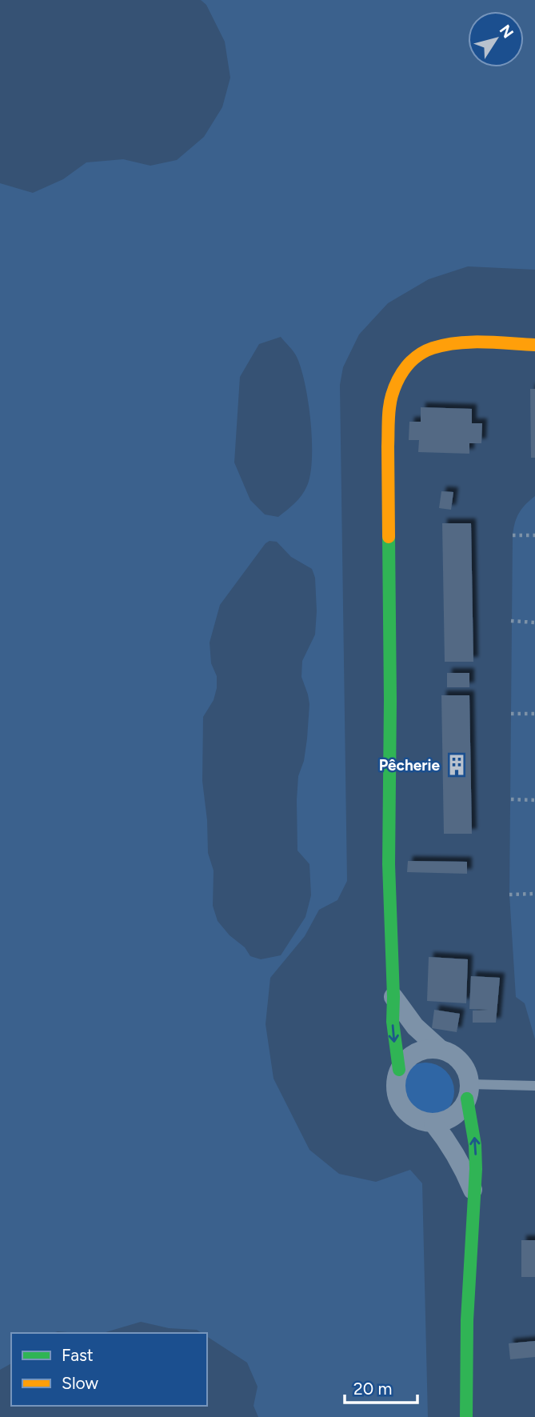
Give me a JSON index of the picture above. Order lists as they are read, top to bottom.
{
  "places": {
    "building": ["Pêcherie"]
  },
  "legend": ["Fast", "Slow"],
  "scale_bar": "20 m",
  "north": "top right"
}
